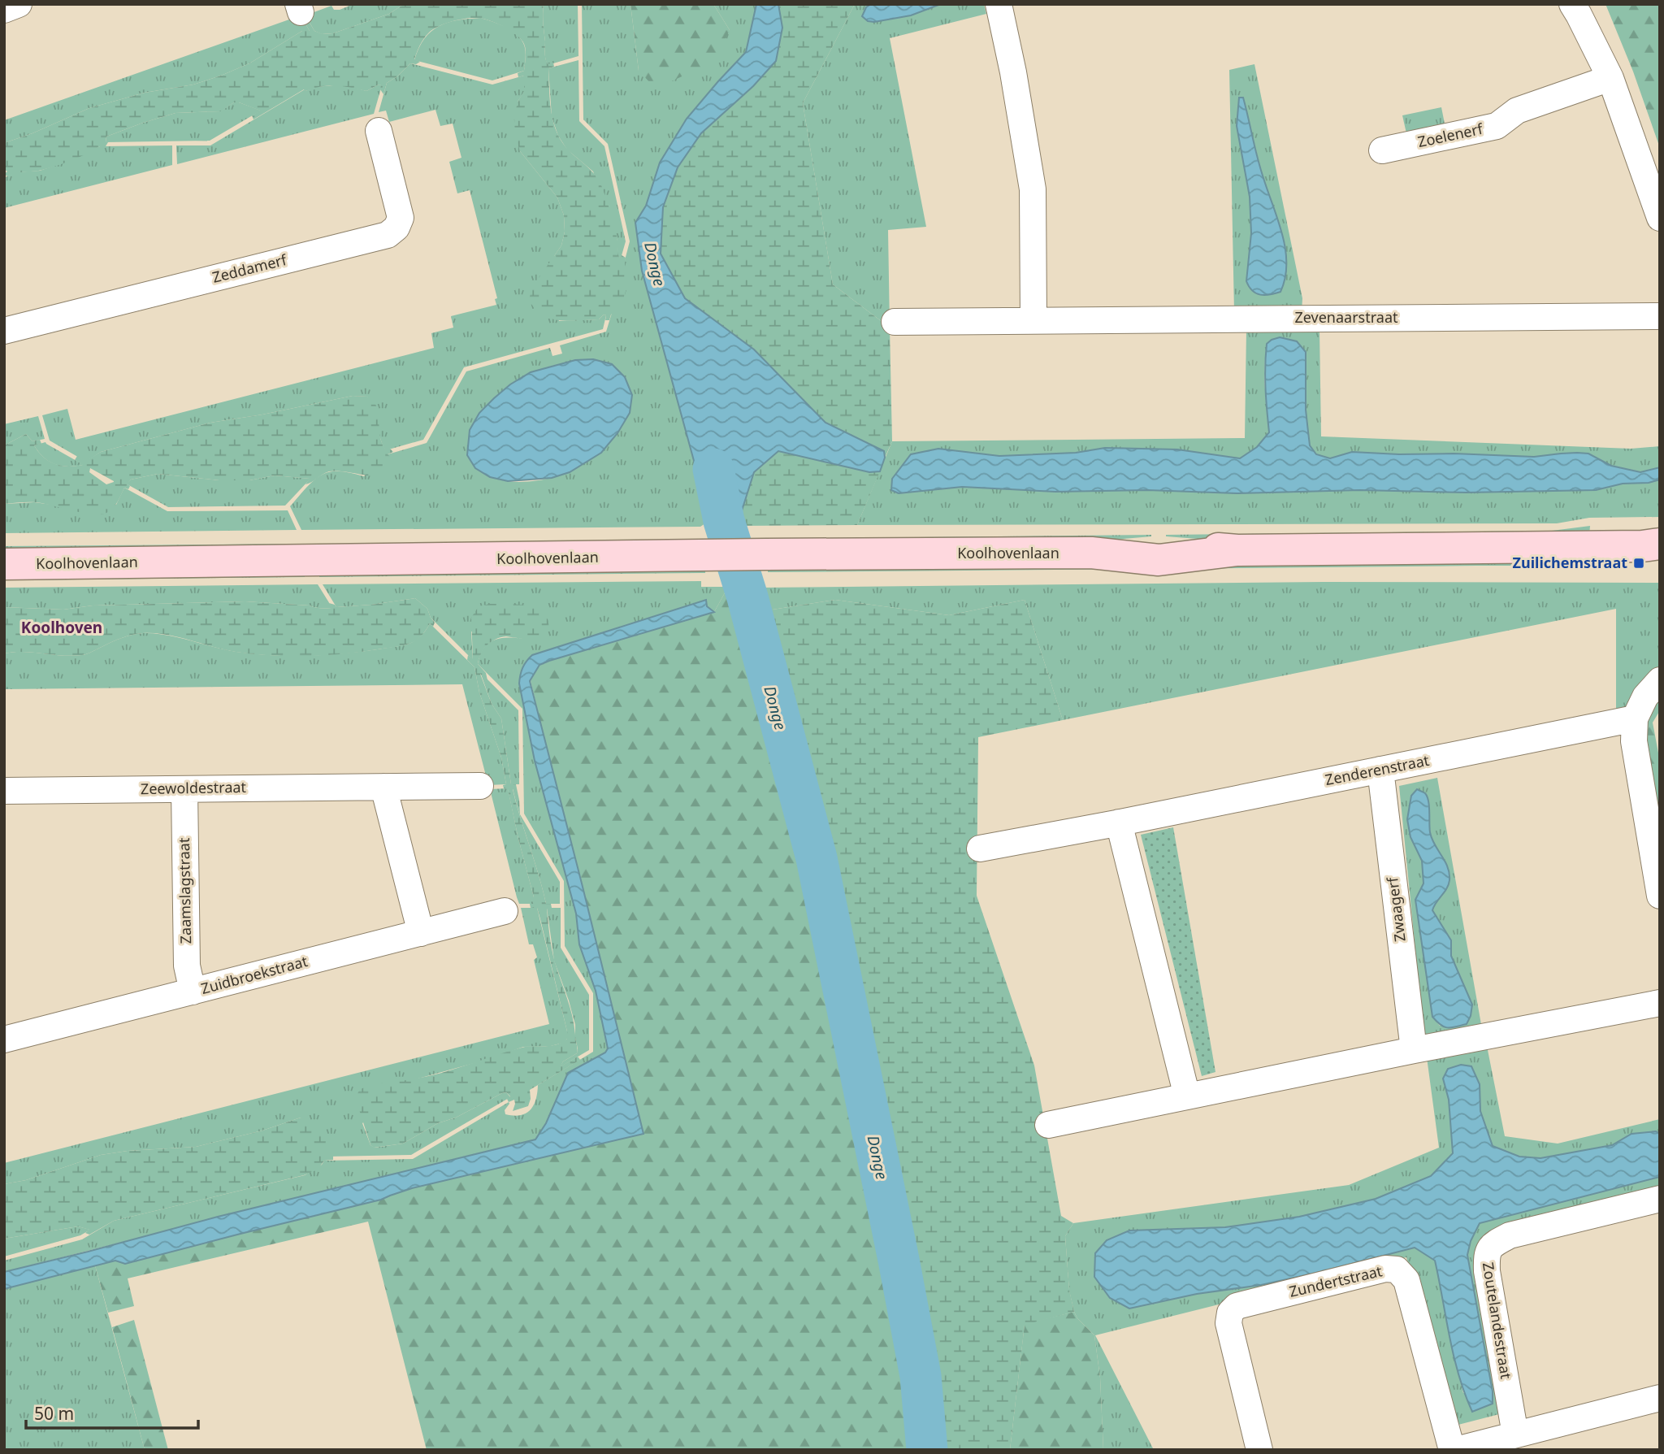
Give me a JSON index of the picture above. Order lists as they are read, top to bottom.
{
  "streets": {
    "street": [
      "Zoelenerf",
      "Zeddamerf",
      "Zevenaarstraat",
      "Koolhovenlaan",
      "Zenderenstraat",
      "Zeewoldestraat",
      "Zaamslagstraat",
      "Zwaagerf",
      "Zuidbroekstraat",
      "Zundertstraat",
      "Zoutelandestraat"
    ]
  },
  "crossings": [
    ["Zenderenstraat", "Zwaagerf"],
    ["Zeewoldestraat", "Zaamslagstraat"],
    ["Zaamslagstraat", "Zuidbroekstraat"]
  ],
  "districts": ["Koolhoven"],
  "water": ["Donge"],
  "places": {
    "transit": ["Zuilichemstraat"]
  },
  "scale_bar": "50 m"
}
